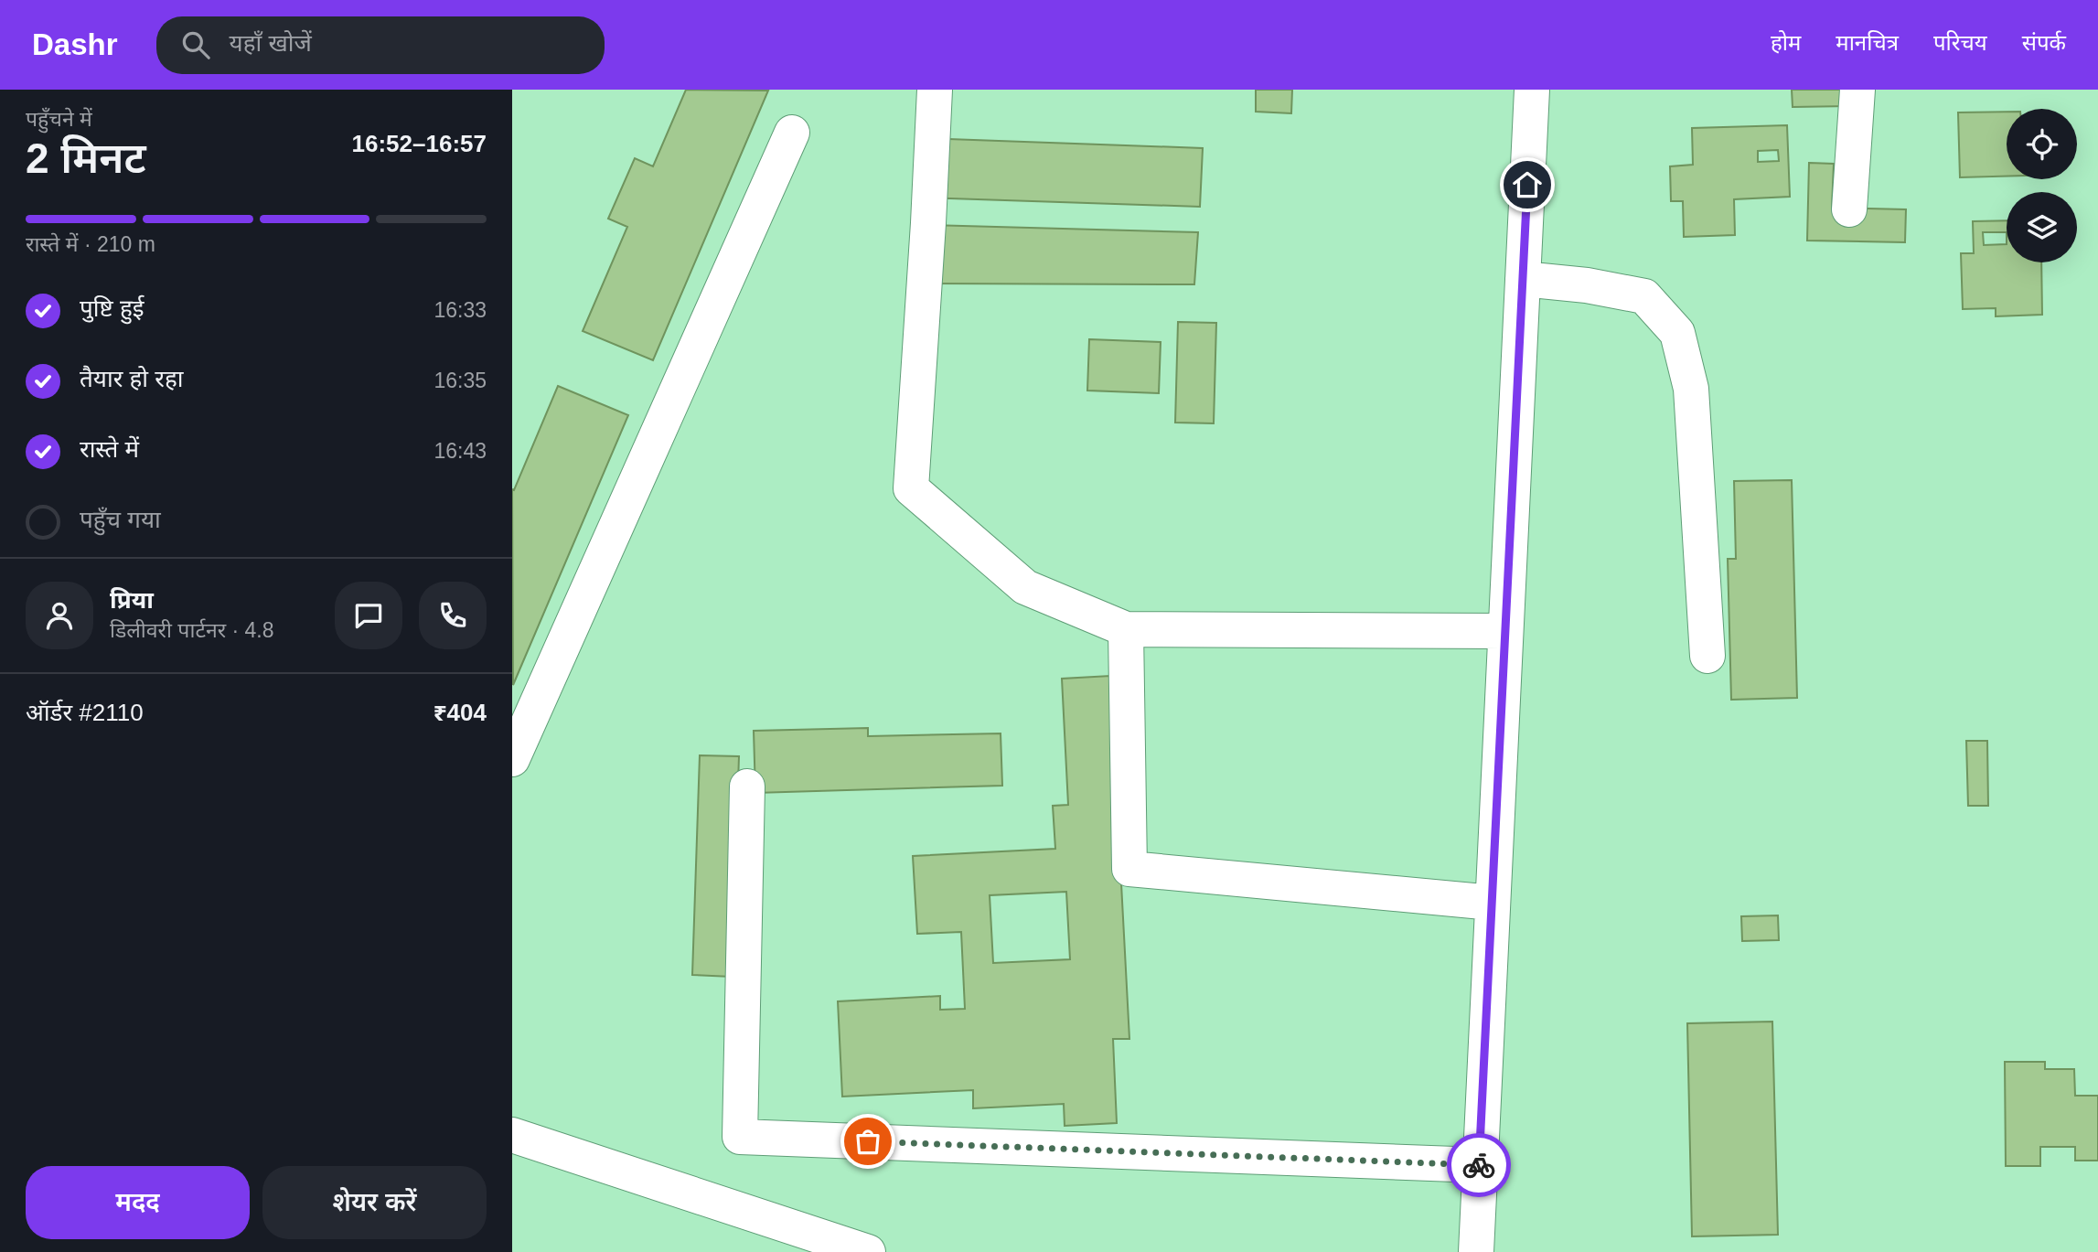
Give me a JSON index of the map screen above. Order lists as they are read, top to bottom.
{
  "page": {
    "header": "Dashr",
    "search": "यहाँ खोजें",
    "nav": [
      "होम",
      "मानचित्र",
      "परिचय",
      "संपर्क"
    ],
    "heading": ["2 मिनट", "पहुँचने में", "16:52–16:57"],
    "panel": [
      "प्रिया",
      "डिलीवरी पार्टनर · 4.8",
      "ऑर्डर #2110",
      "₹404"
    ],
    "bar": "रास्ते में · 210 m",
    "list": [
      ["पुष्टि हुई", "16:33"],
      ["तैयार हो रहा", "16:35"],
      ["रास्ते में", "16:43"],
      "पहुँच गया"
    ],
    "buttons": ["मदद", "शेयर करें"]
  }
}
